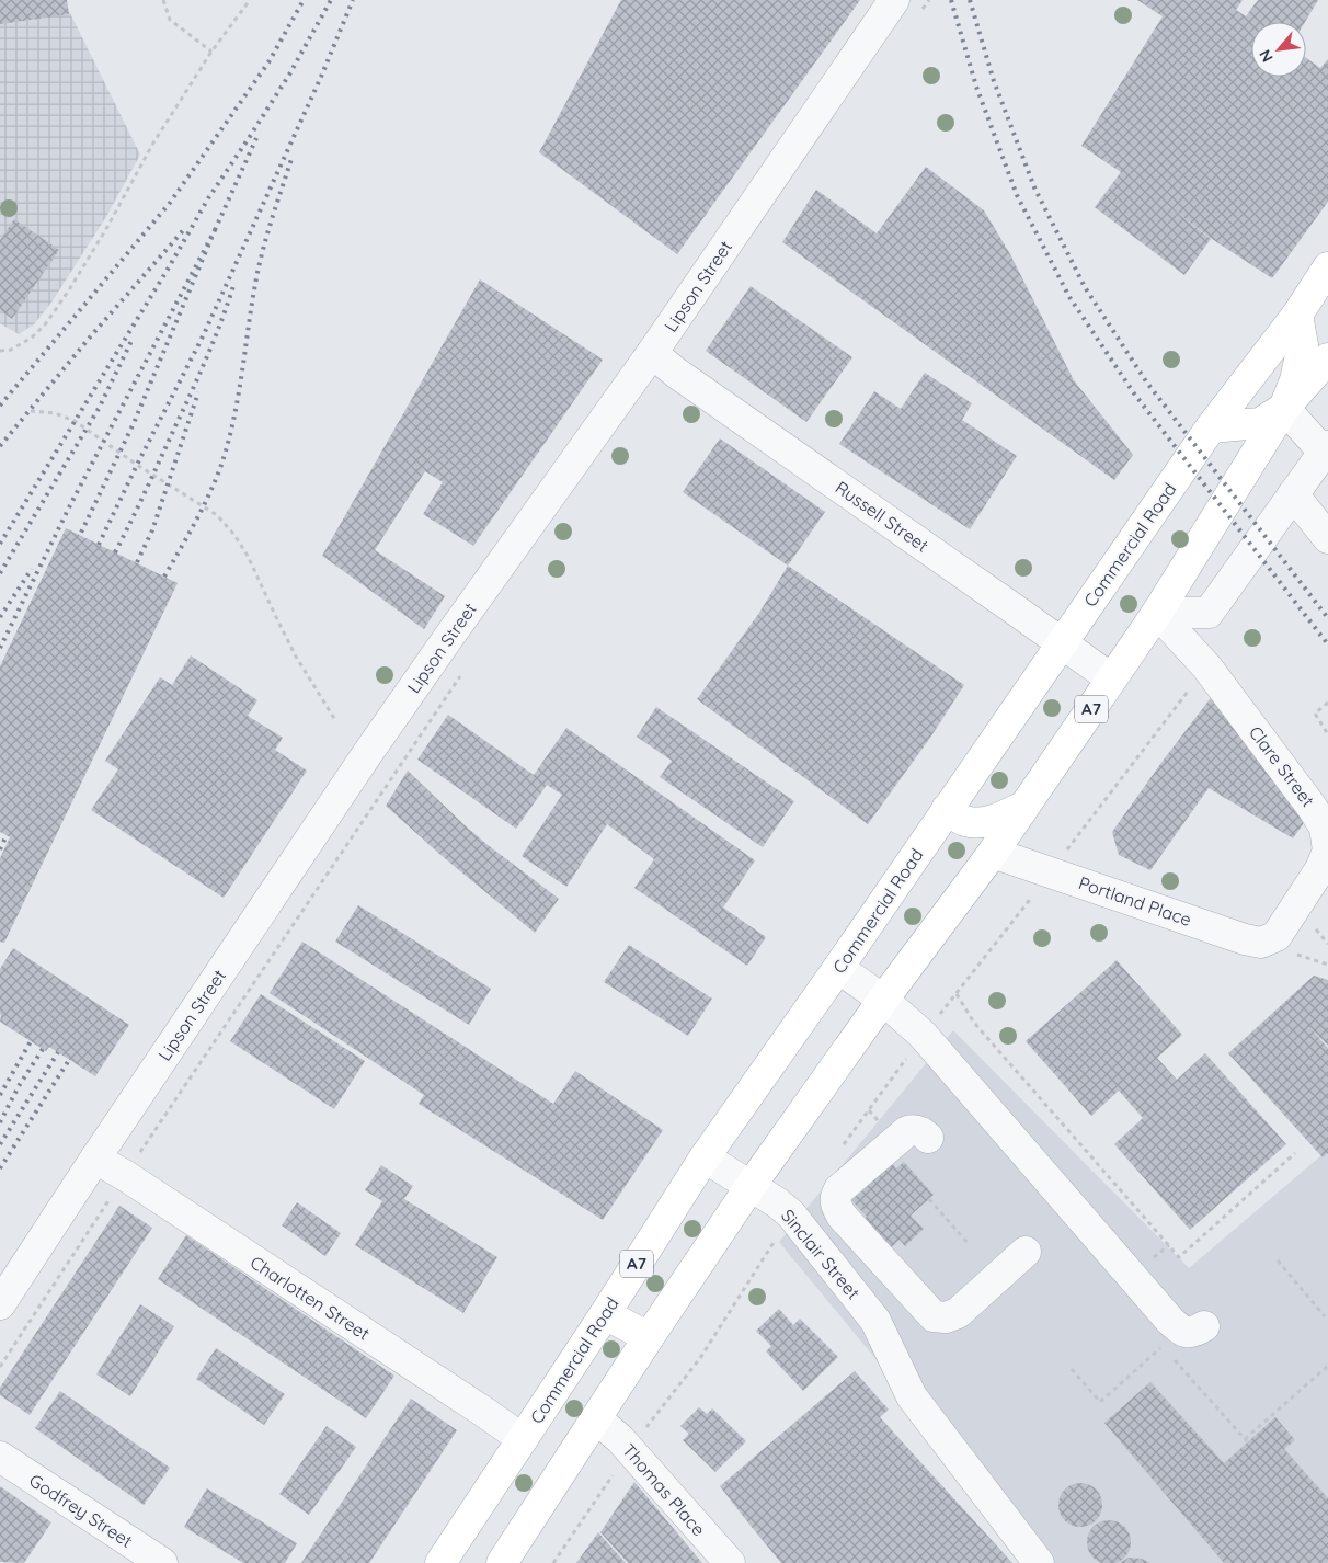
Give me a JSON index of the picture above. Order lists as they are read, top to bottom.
{
  "streets": {
    "main road": ["Commercial Road", "A7"],
    "street": [
      "Lipson Street",
      "Russell Street",
      "Clare Street",
      "Portland Place",
      "Sinclair Street",
      "Charlotten Street",
      "Thomas Place",
      "Godfrey Street"
    ]
  },
  "crossings": [
    ["Lipson Street", "Russell Street"],
    ["Lipson Street", "Charlotten Street"],
    ["Russell Street", "Commercial Road"],
    ["Russell Street", "A7"],
    ["Commercial Road", "Sinclair Street"],
    ["Commercial Road", "Charlotten Street"],
    ["A7", "Clare Street"],
    ["A7", "Portland Place"],
    ["A7", "Sinclair Street"],
    ["A7", "Thomas Place"],
    ["Clare Street", "Portland Place"]
  ],
  "north": "bottom left"
}
